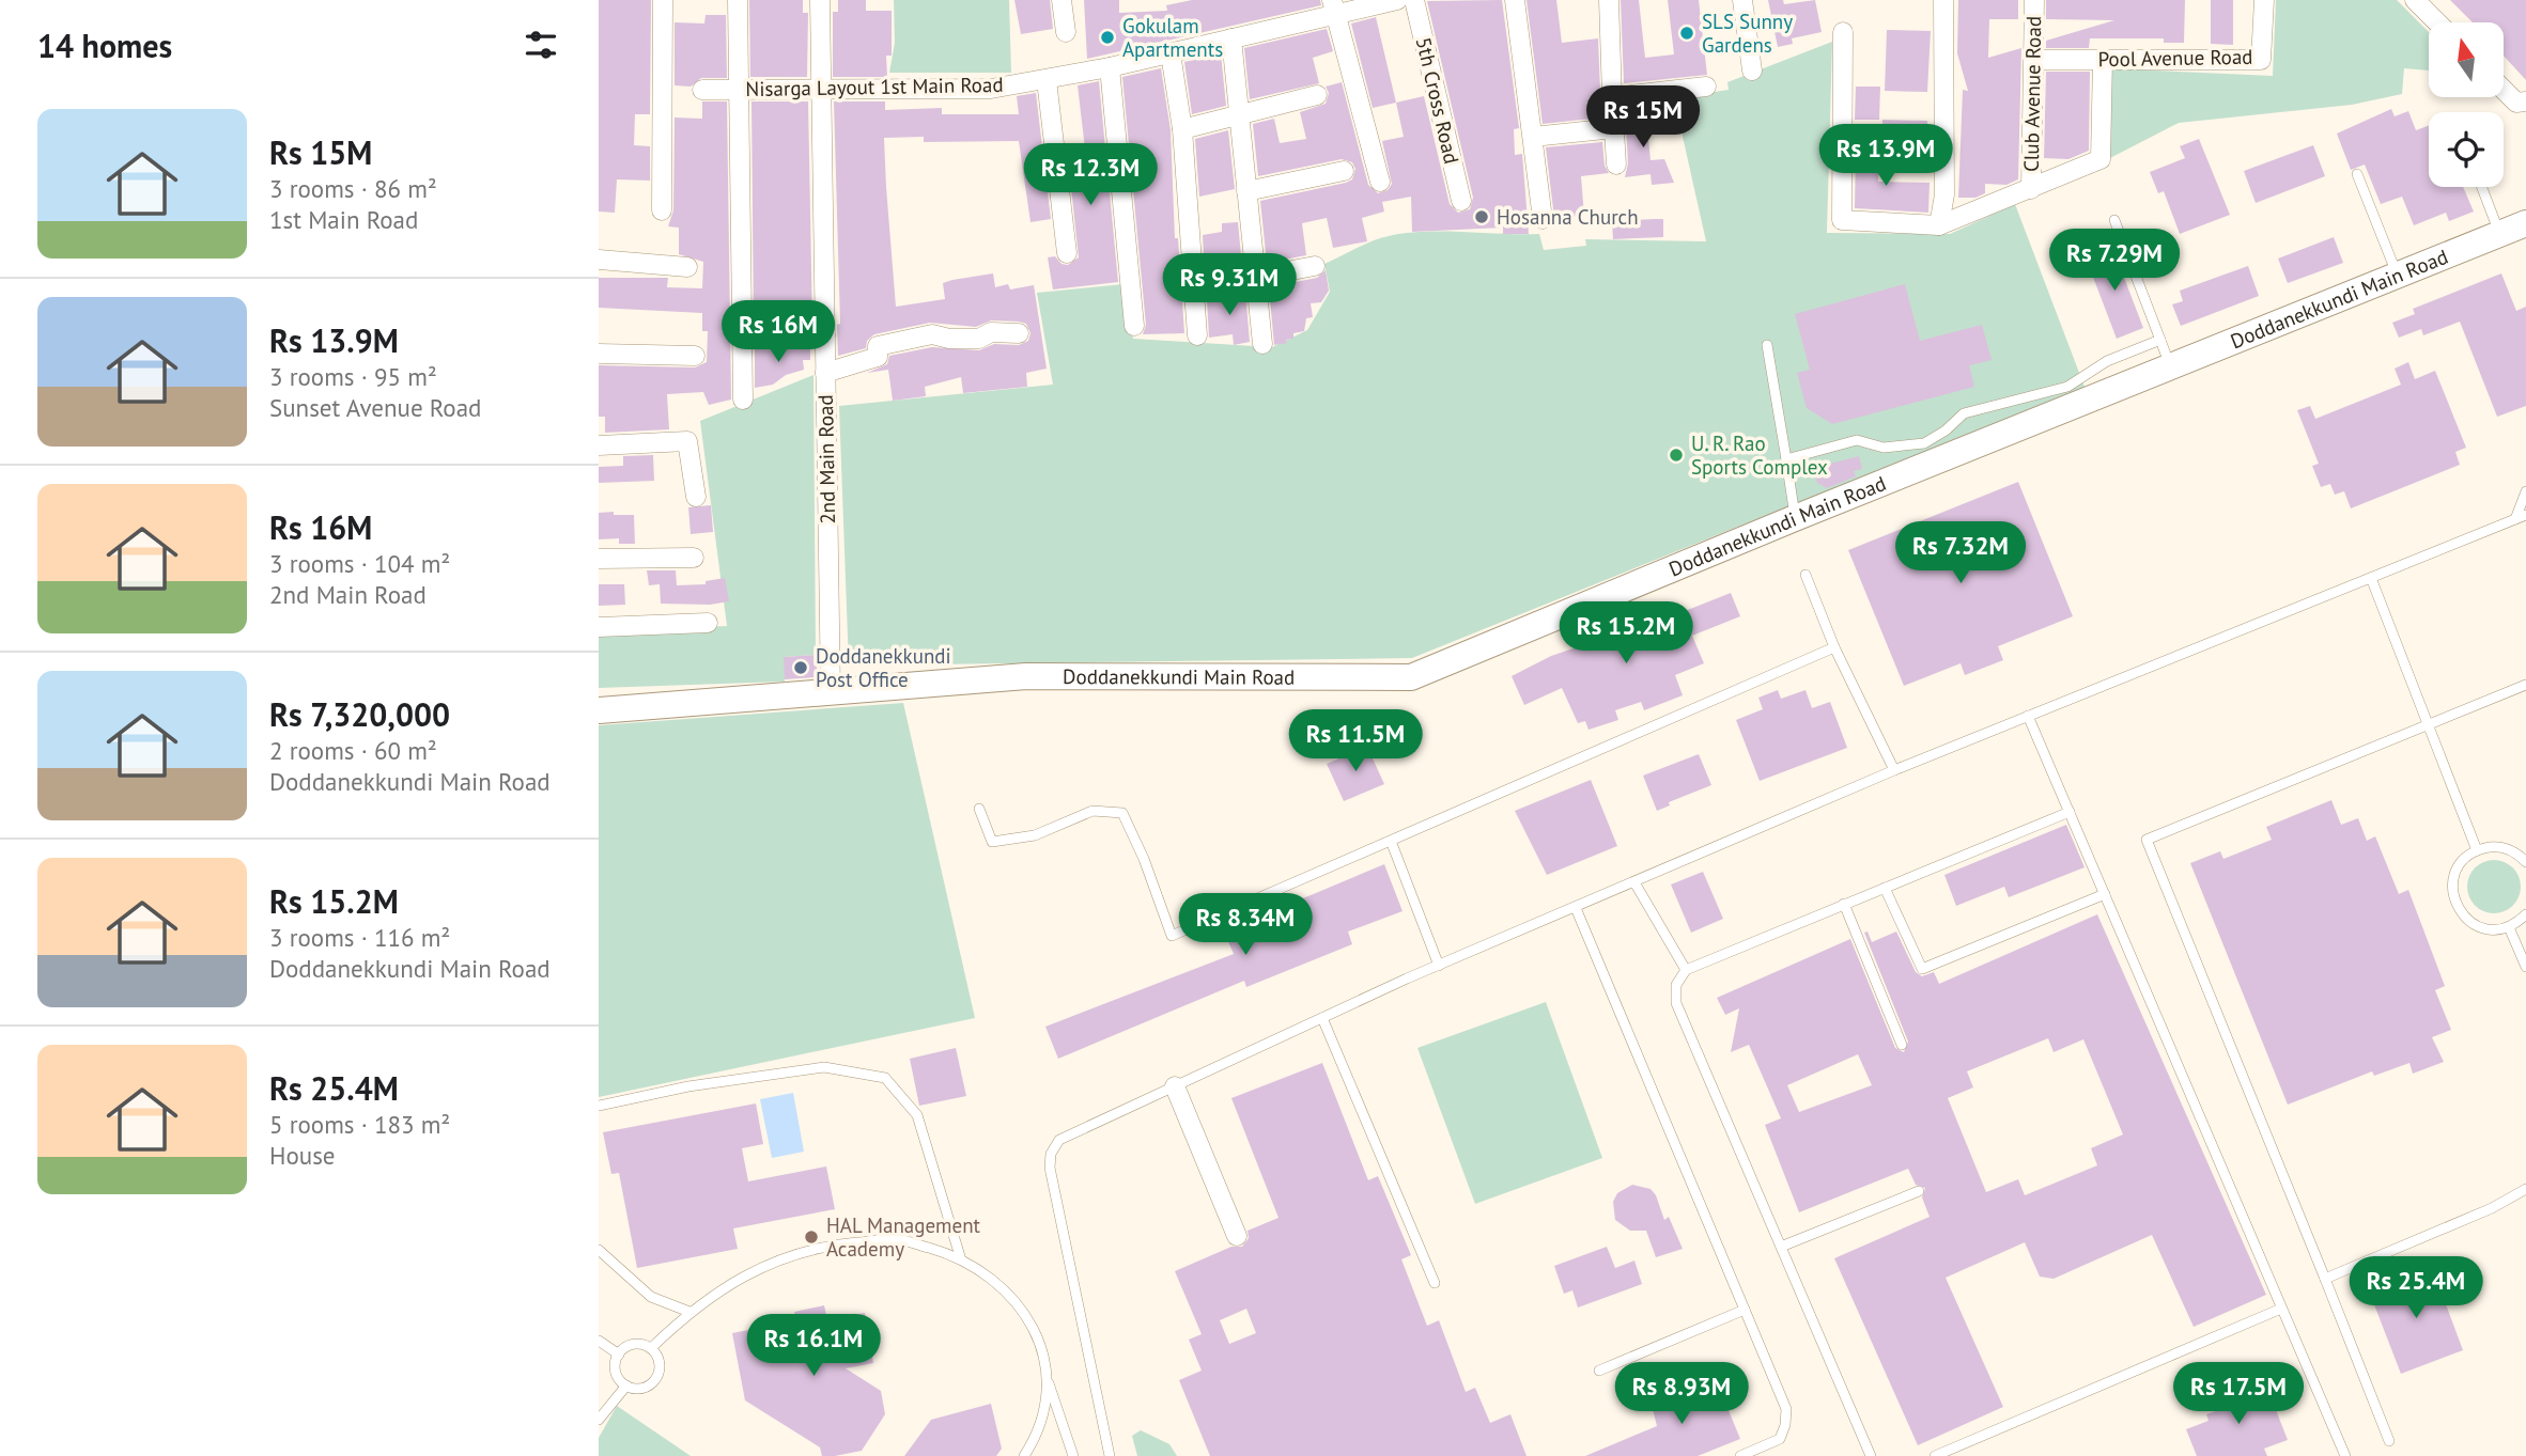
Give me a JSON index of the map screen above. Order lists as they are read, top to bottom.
{
  "streets": {
    "street": [
      "Pool Avenue Road",
      "Nisarga Layout 1st Main Road",
      "Club Avenue Road",
      "5th Cross Road",
      "Doddanekkundi Main Road",
      "2nd Main Road"
    ]
  },
  "crossings": [
    ["Pool Avenue Road", "Club Avenue Road"],
    ["Nisarga Layout 1st Main Road", "2nd Main Road"],
    ["Doddanekkundi Main Road", "2nd Main Road"]
  ],
  "places": [
    "SLS Sunny Gardens",
    "Gokulam Apartments",
    "Hosanna Church",
    "U. R. Rao Sports Complex",
    "Doddanekkundi Post Office",
    "HAL Management Academy"
  ],
  "north": "top",
  "page": {
    "heading": "14 homes",
    "price": [
      "Rs 15M",
      "Rs 13.9M",
      "Rs 12.3M",
      "Rs 7.29M",
      "Rs 9.31M",
      "Rs 16M",
      "Rs 7.32M",
      "Rs 15.2M",
      "Rs 11.5M",
      "Rs 8.34M",
      "Rs 25.4M",
      "Rs 16.1M",
      "Rs 8.93M",
      "Rs 17.5M"
    ],
    "list": [
      {
        "name": "Rs 15M",
        "note": "3 rooms · 86 m² · 1st Main Road"
      },
      {
        "name": "Rs 13.9M",
        "note": "3 rooms · 95 m² · Sunset Avenue Road"
      },
      {
        "name": "Rs 16M",
        "note": "3 rooms · 104 m² · 2nd Main Road"
      },
      {
        "name": "Rs 7,320,000",
        "note": "2 rooms · 60 m² · Doddanekkundi Main Road"
      },
      {
        "name": "Rs 15.2M",
        "note": "3 rooms · 116 m² · Doddanekkundi Main Road"
      },
      {
        "name": "Rs 25.4M",
        "note": "5 rooms · 183 m² · House"
      }
    ]
  }
}
